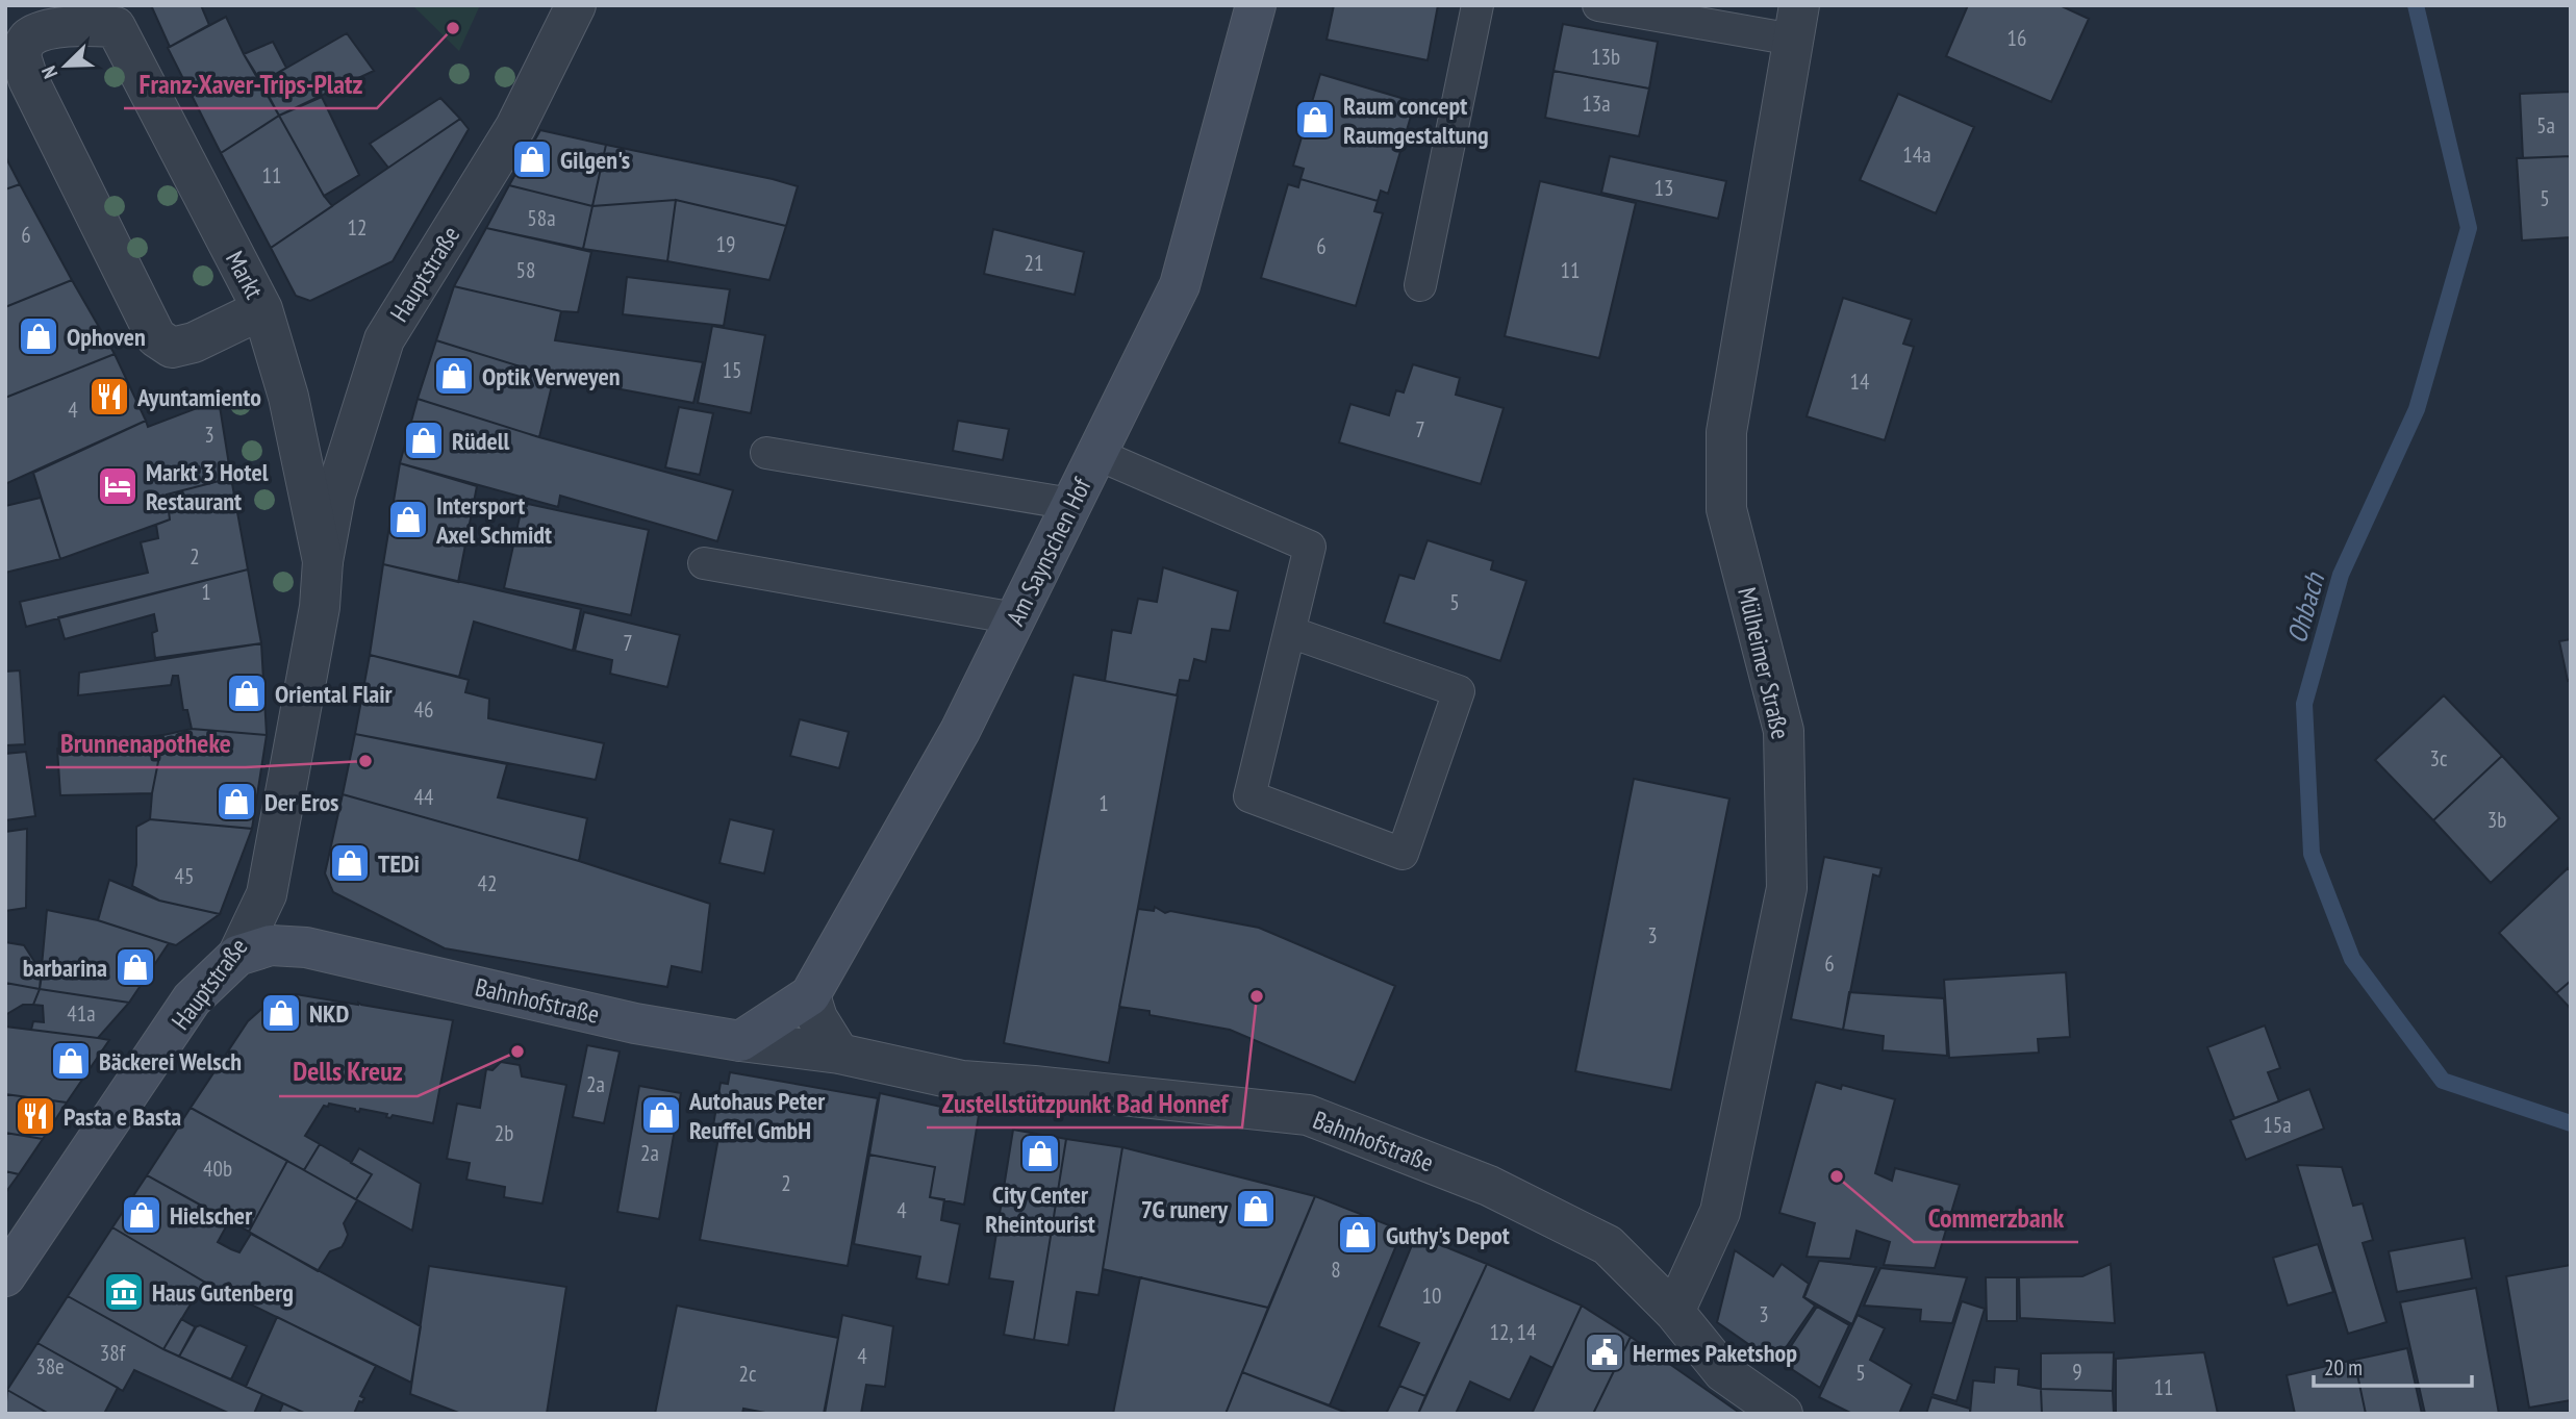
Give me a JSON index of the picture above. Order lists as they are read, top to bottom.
{
  "streets": {
    "main road": ["Hauptstraße", "Am Saynschen Hof", "Bahnhofstraße"],
    "street": ["Markt", "Mülheimer Straße"]
  },
  "crossings": [
    ["Hauptstraße", "Markt"],
    ["Hauptstraße", "Bahnhofstraße"],
    ["Am Saynschen Hof", "Bahnhofstraße"],
    ["Mülheimer Straße", "Bahnhofstraße"]
  ],
  "water": ["Ohbach"],
  "places": {
    "other": [
      "Franz-Xaver-Trips-Platz",
      "Brunnenapotheke",
      "Zustellstützpunkt Bad Honnef",
      "Dells Kreuz",
      "Commerzbank"
    ],
    "shop": [
      "Raum concept Raumgestaltung",
      "Gilgen's",
      "Ophoven",
      "Optik Verweyen",
      "Rüdell",
      "Intersport Axel Schmidt",
      "Oriental Flair",
      "Der Eros",
      "TEDi",
      "barbarina",
      "NKD",
      "Bäckerei Welsch",
      "Autohaus Peter Reuffel GmbH",
      "City Center Rheintourist",
      "7G runery",
      "Hielscher",
      "Guthy's Depot"
    ],
    "restaurant": ["Ayuntamiento", "Pasta e Basta"],
    "hotel": ["Markt 3 Hotel Restaurant"],
    "museum": ["Haus Gutenberg"],
    "public building": ["Hermes Paketshop"]
  },
  "house_numbers": [
    "16",
    "13b",
    "13a",
    "5a",
    "14a",
    "11",
    "13",
    "5",
    "58a",
    "12",
    "6",
    "19",
    "6",
    "21",
    "58",
    "11",
    "15",
    "14",
    "4",
    "7",
    "3",
    "2",
    "1",
    "5",
    "7",
    "46",
    "3c",
    "44",
    "1",
    "3b",
    "45",
    "42",
    "3",
    "6",
    "41a",
    "2a",
    "15a",
    "2b",
    "2a",
    "40b",
    "2",
    "4",
    "8",
    "10",
    "3",
    "12, 14",
    "38f",
    "4",
    "38e",
    "9",
    "5",
    "2c",
    "11"
  ],
  "scale_bar": "20 m",
  "north": "bottom left"
}
